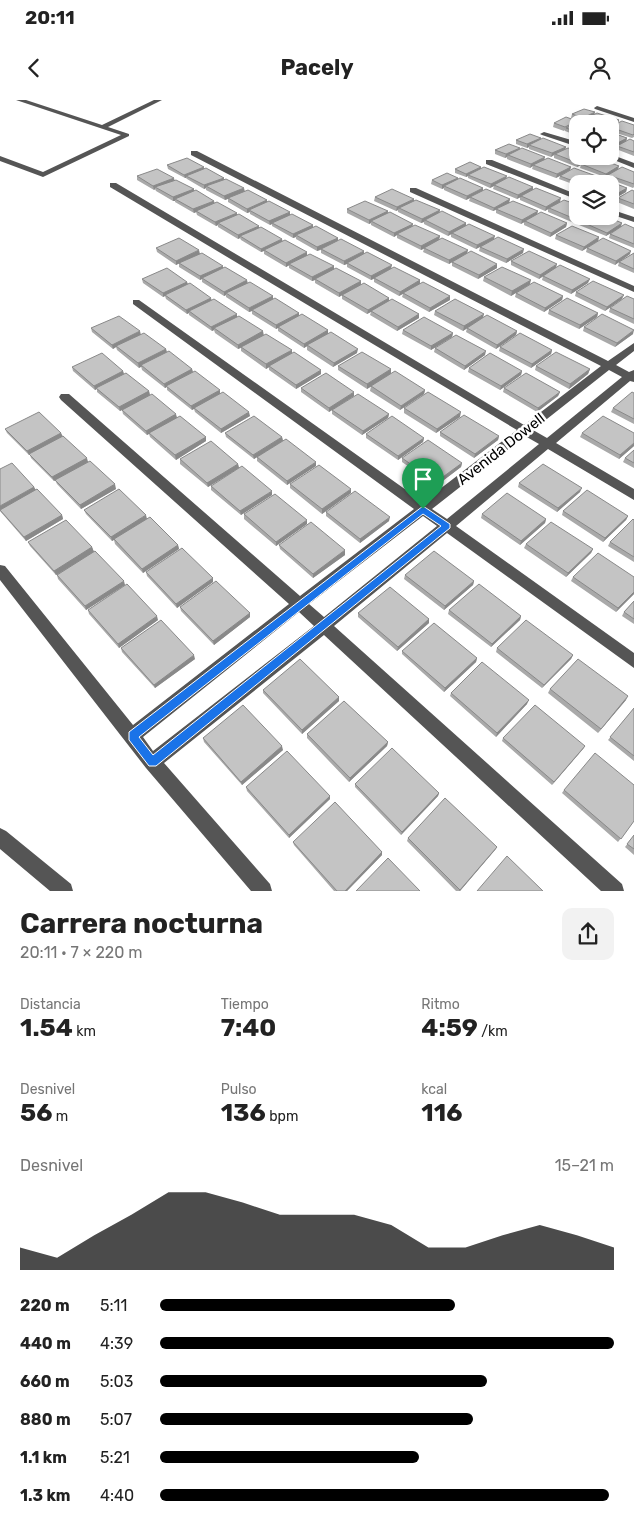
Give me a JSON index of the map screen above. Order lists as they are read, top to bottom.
{
  "streets": {
    "street": ["Avenida Dowell"]
  },
  "page": {
    "status": "20:11",
    "header": "Pacely",
    "heading": ["Carrera nocturna", "20:11 · 7 × 220 m"],
    "stats": [
      ["Distancia", "1.54 km"],
      ["Tiempo", "7:40"],
      ["Ritmo", "4:59 /km"],
      ["Desnivel", "56 m"],
      ["Pulso", "136 bpm"],
      ["kcal", "116"]
    ],
    "chart": ["Desnivel", "15–21 m"],
    "list": [
      {
        "name": "220 m",
        "note": "5:11"
      },
      {
        "name": "440 m",
        "note": "4:39"
      },
      {
        "name": "660 m",
        "note": "5:03"
      },
      {
        "name": "880 m",
        "note": "5:07"
      },
      {
        "name": "1.1 km",
        "note": "5:21"
      },
      {
        "name": "1.3 km",
        "note": "4:40"
      }
    ]
  }
}
